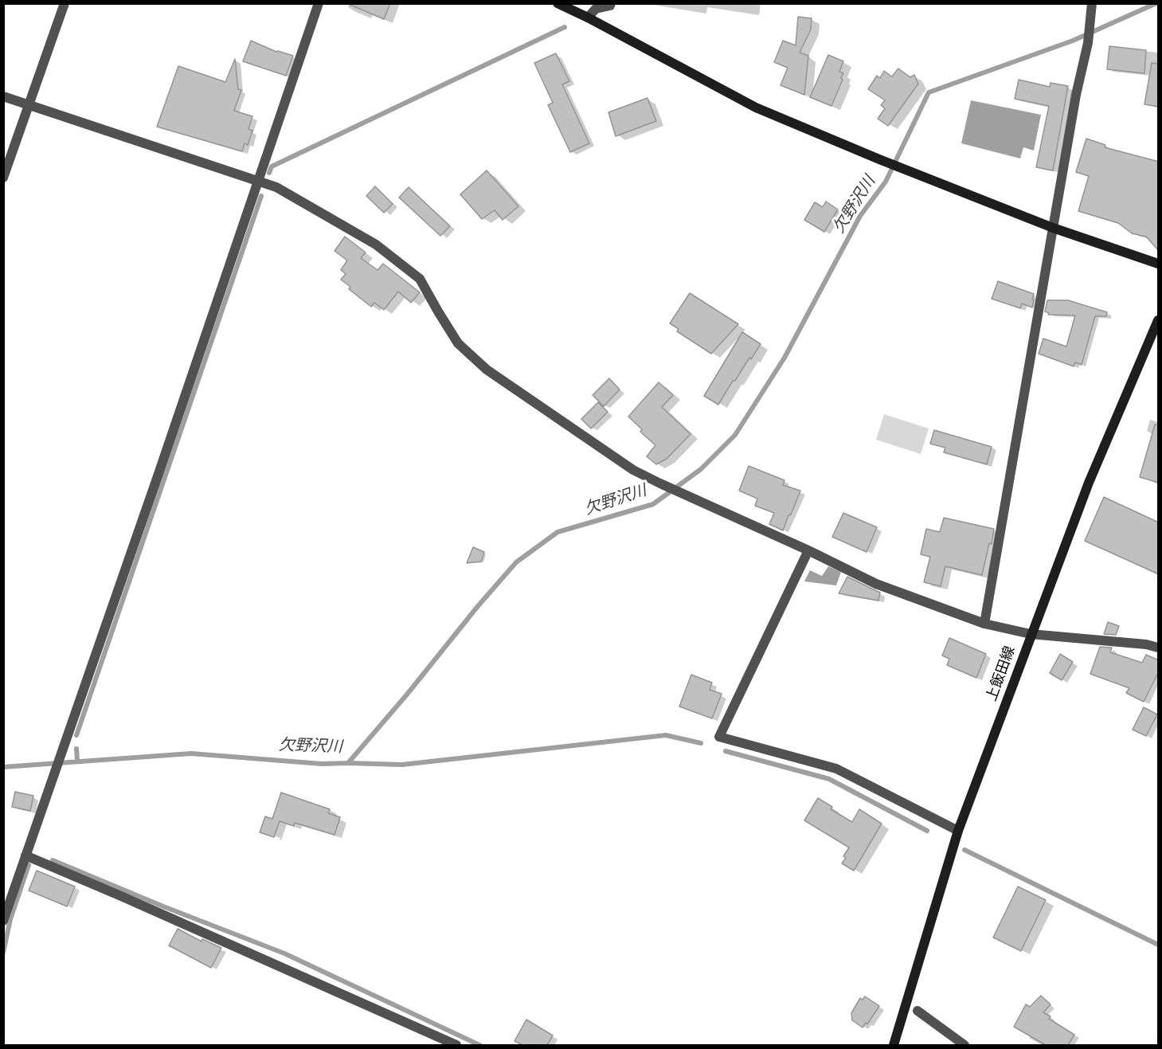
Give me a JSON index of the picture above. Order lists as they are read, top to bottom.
{
  "streets": {
    "main road": ["上飯田線"]
  },
  "water": ["欠野沢川"]
}
